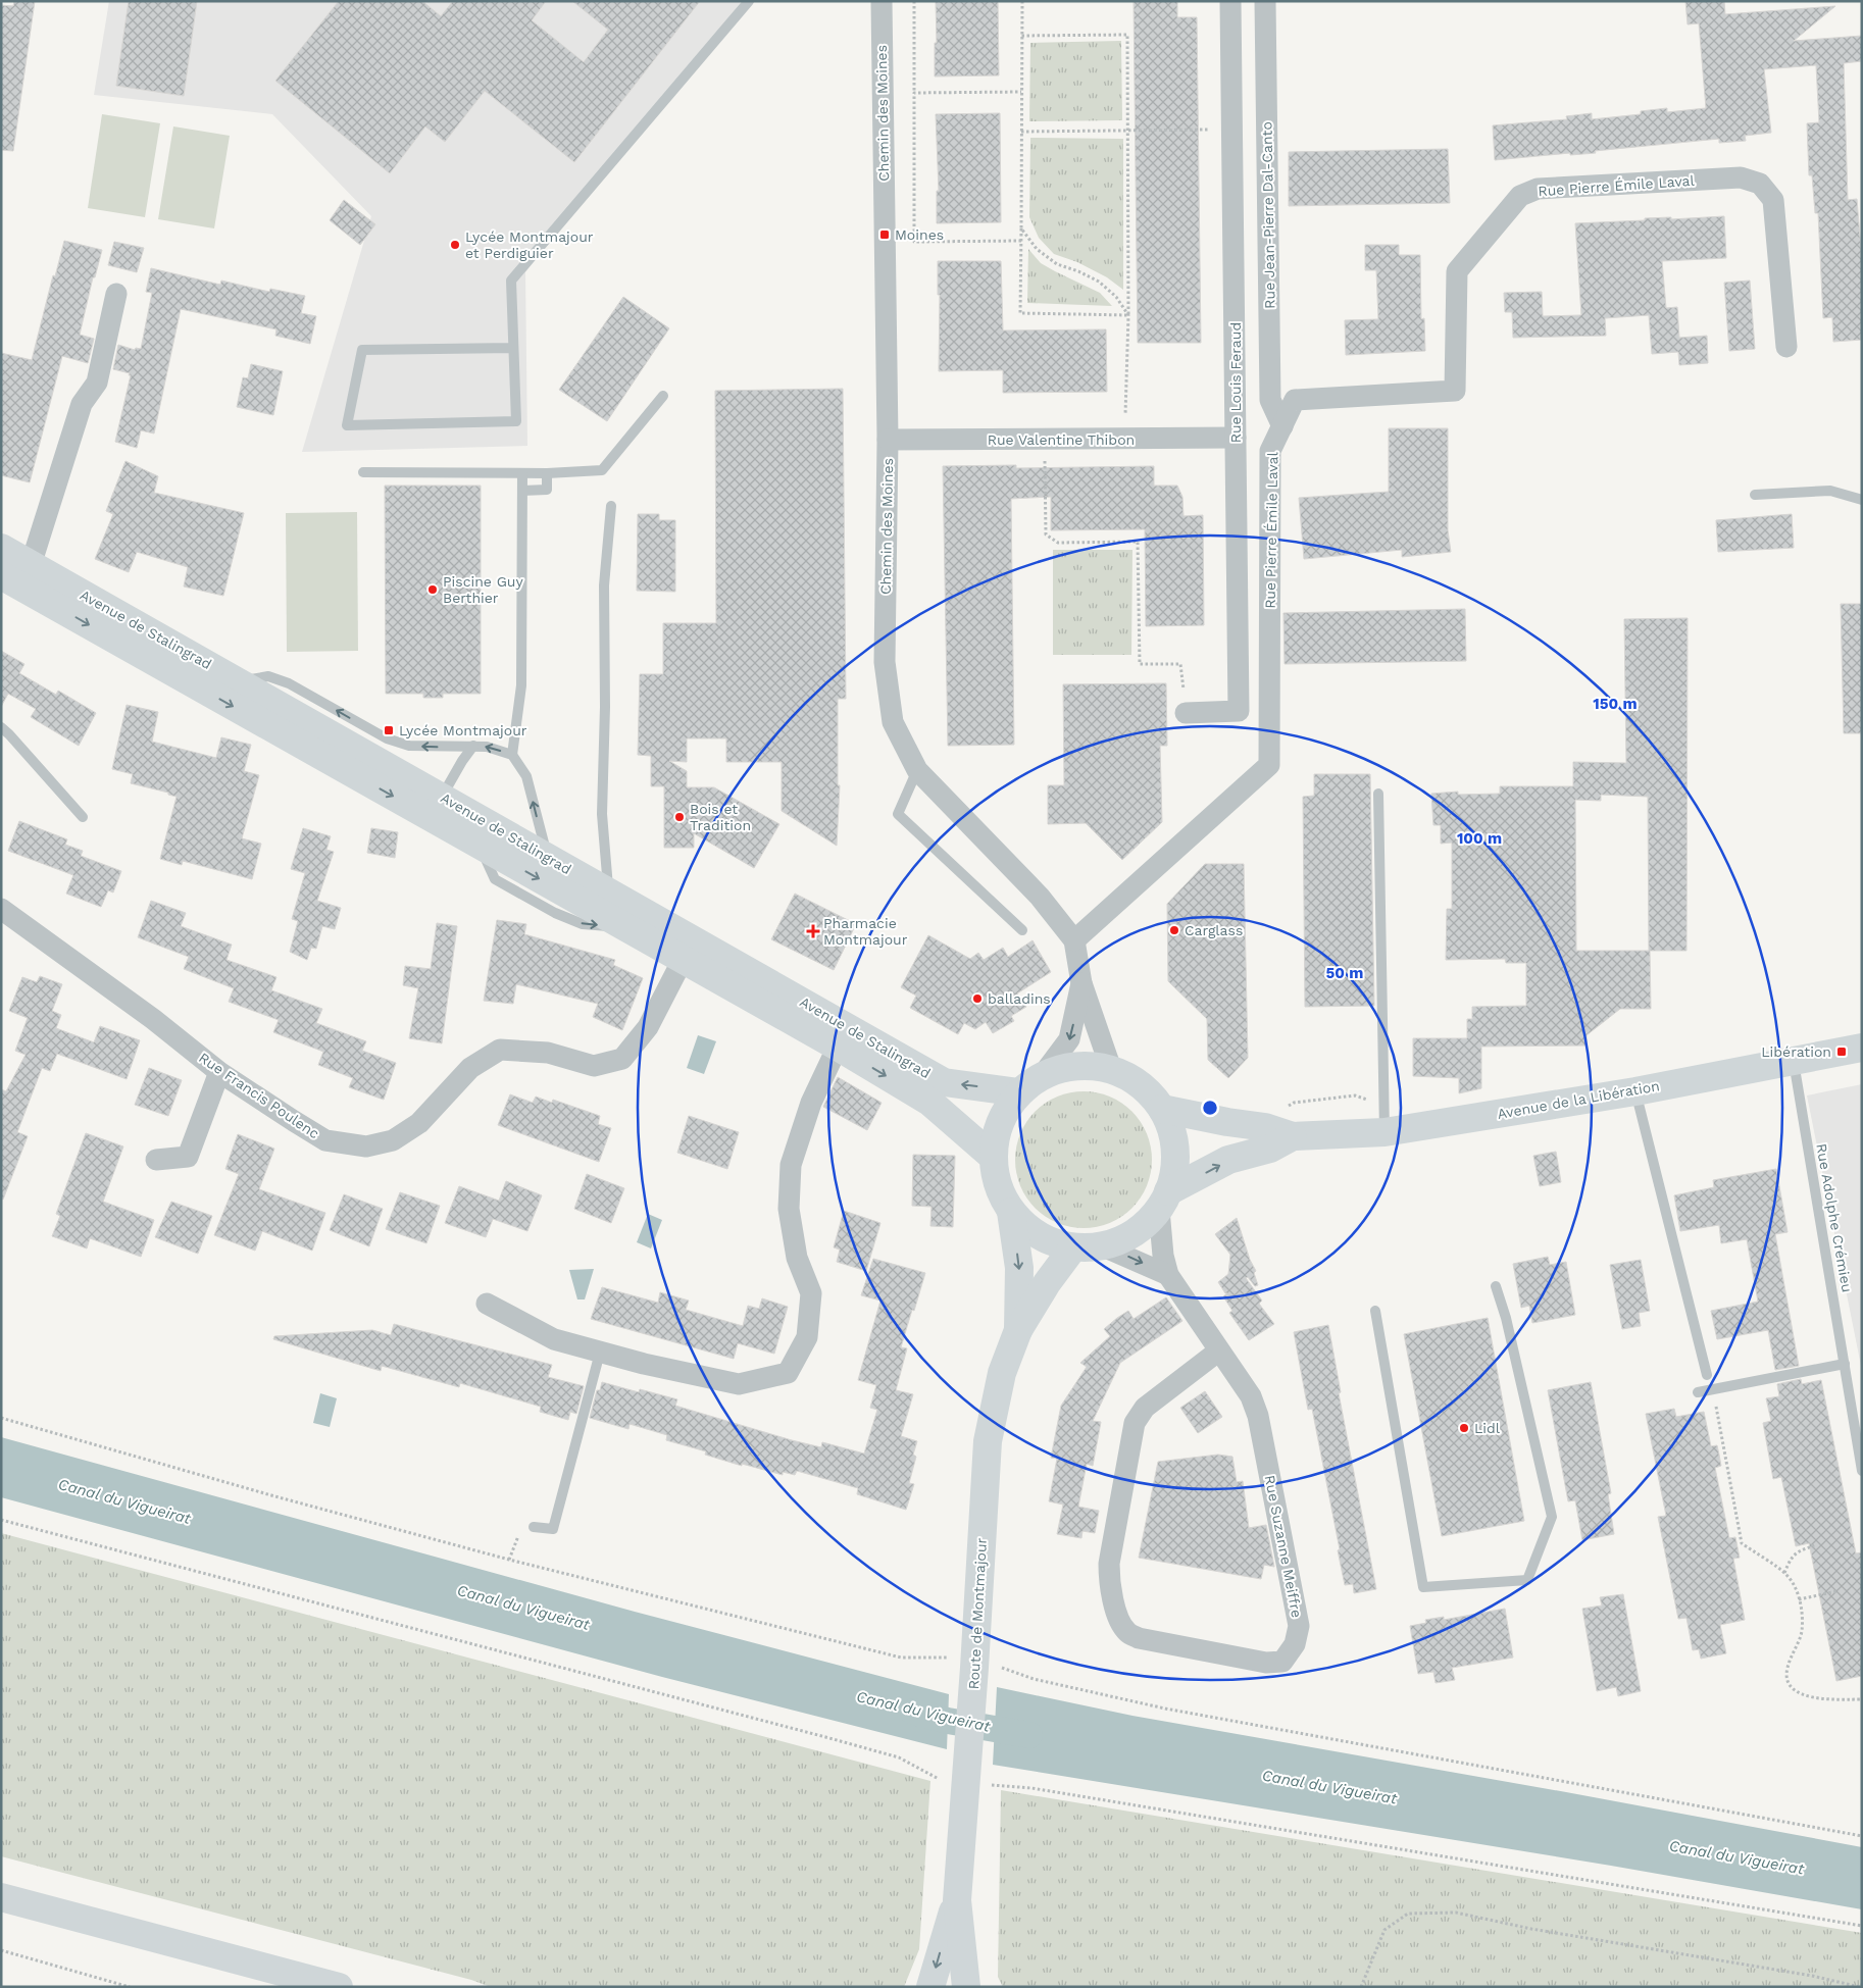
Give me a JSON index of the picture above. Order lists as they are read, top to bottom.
{
  "streets": {
    "main road": ["Avenue de Stalingrad", "Avenue de la Libération", "Route de Montmajour"],
    "street": [
      "Chemin des Moines",
      "Rue Pierre Émile Laval",
      "Rue Jean-Pierre Dal-Canto",
      "Rue Louis Feraud",
      "Rue Valentine Thibon",
      "Rue Francis Poulenc",
      "Rue Suzanne Meiffre"
    ],
    "lane": ["Rue Adolphe Crémieu"]
  },
  "crossings": [
    ["Chemin des Moines", "Rue Pierre Émile Laval"],
    ["Chemin des Moines", "Rue Valentine Thibon"],
    ["Chemin des Moines", "Avenue de Stalingrad"],
    ["Chemin des Moines", "Avenue de la Libération"],
    ["Chemin des Moines", "Rue Suzanne Meiffre"],
    ["Chemin des Moines", "Route de Montmajour"],
    ["Rue Pierre Émile Laval", "Rue Jean-Pierre Dal-Canto"],
    ["Rue Louis Feraud", "Rue Valentine Thibon"],
    ["Avenue de Stalingrad", "Rue Francis Poulenc"],
    ["Avenue de Stalingrad", "Avenue de la Libération"],
    ["Avenue de Stalingrad", "Rue Suzanne Meiffre"],
    ["Avenue de Stalingrad", "Route de Montmajour"],
    ["Avenue de la Libération", "Rue Adolphe Crémieu"],
    ["Avenue de la Libération", "Rue Suzanne Meiffre"],
    ["Avenue de la Libération", "Route de Montmajour"],
    ["Rue Suzanne Meiffre", "Route de Montmajour"]
  ],
  "water": ["Canal du Vigueirat"],
  "places": {
    "transit": ["Moines", "Lycée Montmajour", "Libération"],
    "other": [
      "Lycée Montmajour et Perdiguier",
      "Piscine Guy Berthier",
      "Bois et Tradition",
      "Carglass",
      "balladins",
      "Lidl"
    ],
    "health": ["Pharmacie Montmajour"]
  },
  "rings": ["150 m", "100 m", "50 m"]
}
